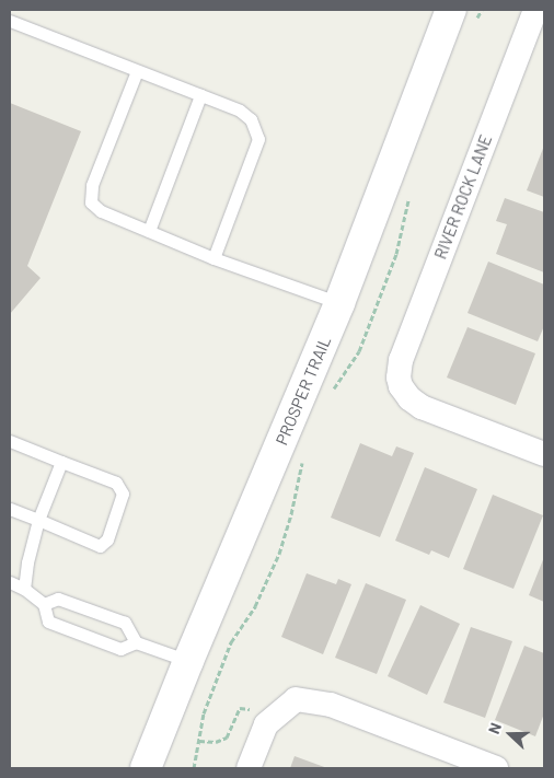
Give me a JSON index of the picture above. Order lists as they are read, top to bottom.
{
  "streets": {
    "street": ["RIVER ROCK LANE", "PROSPER TRAIL"]
  },
  "north": "left"
}
